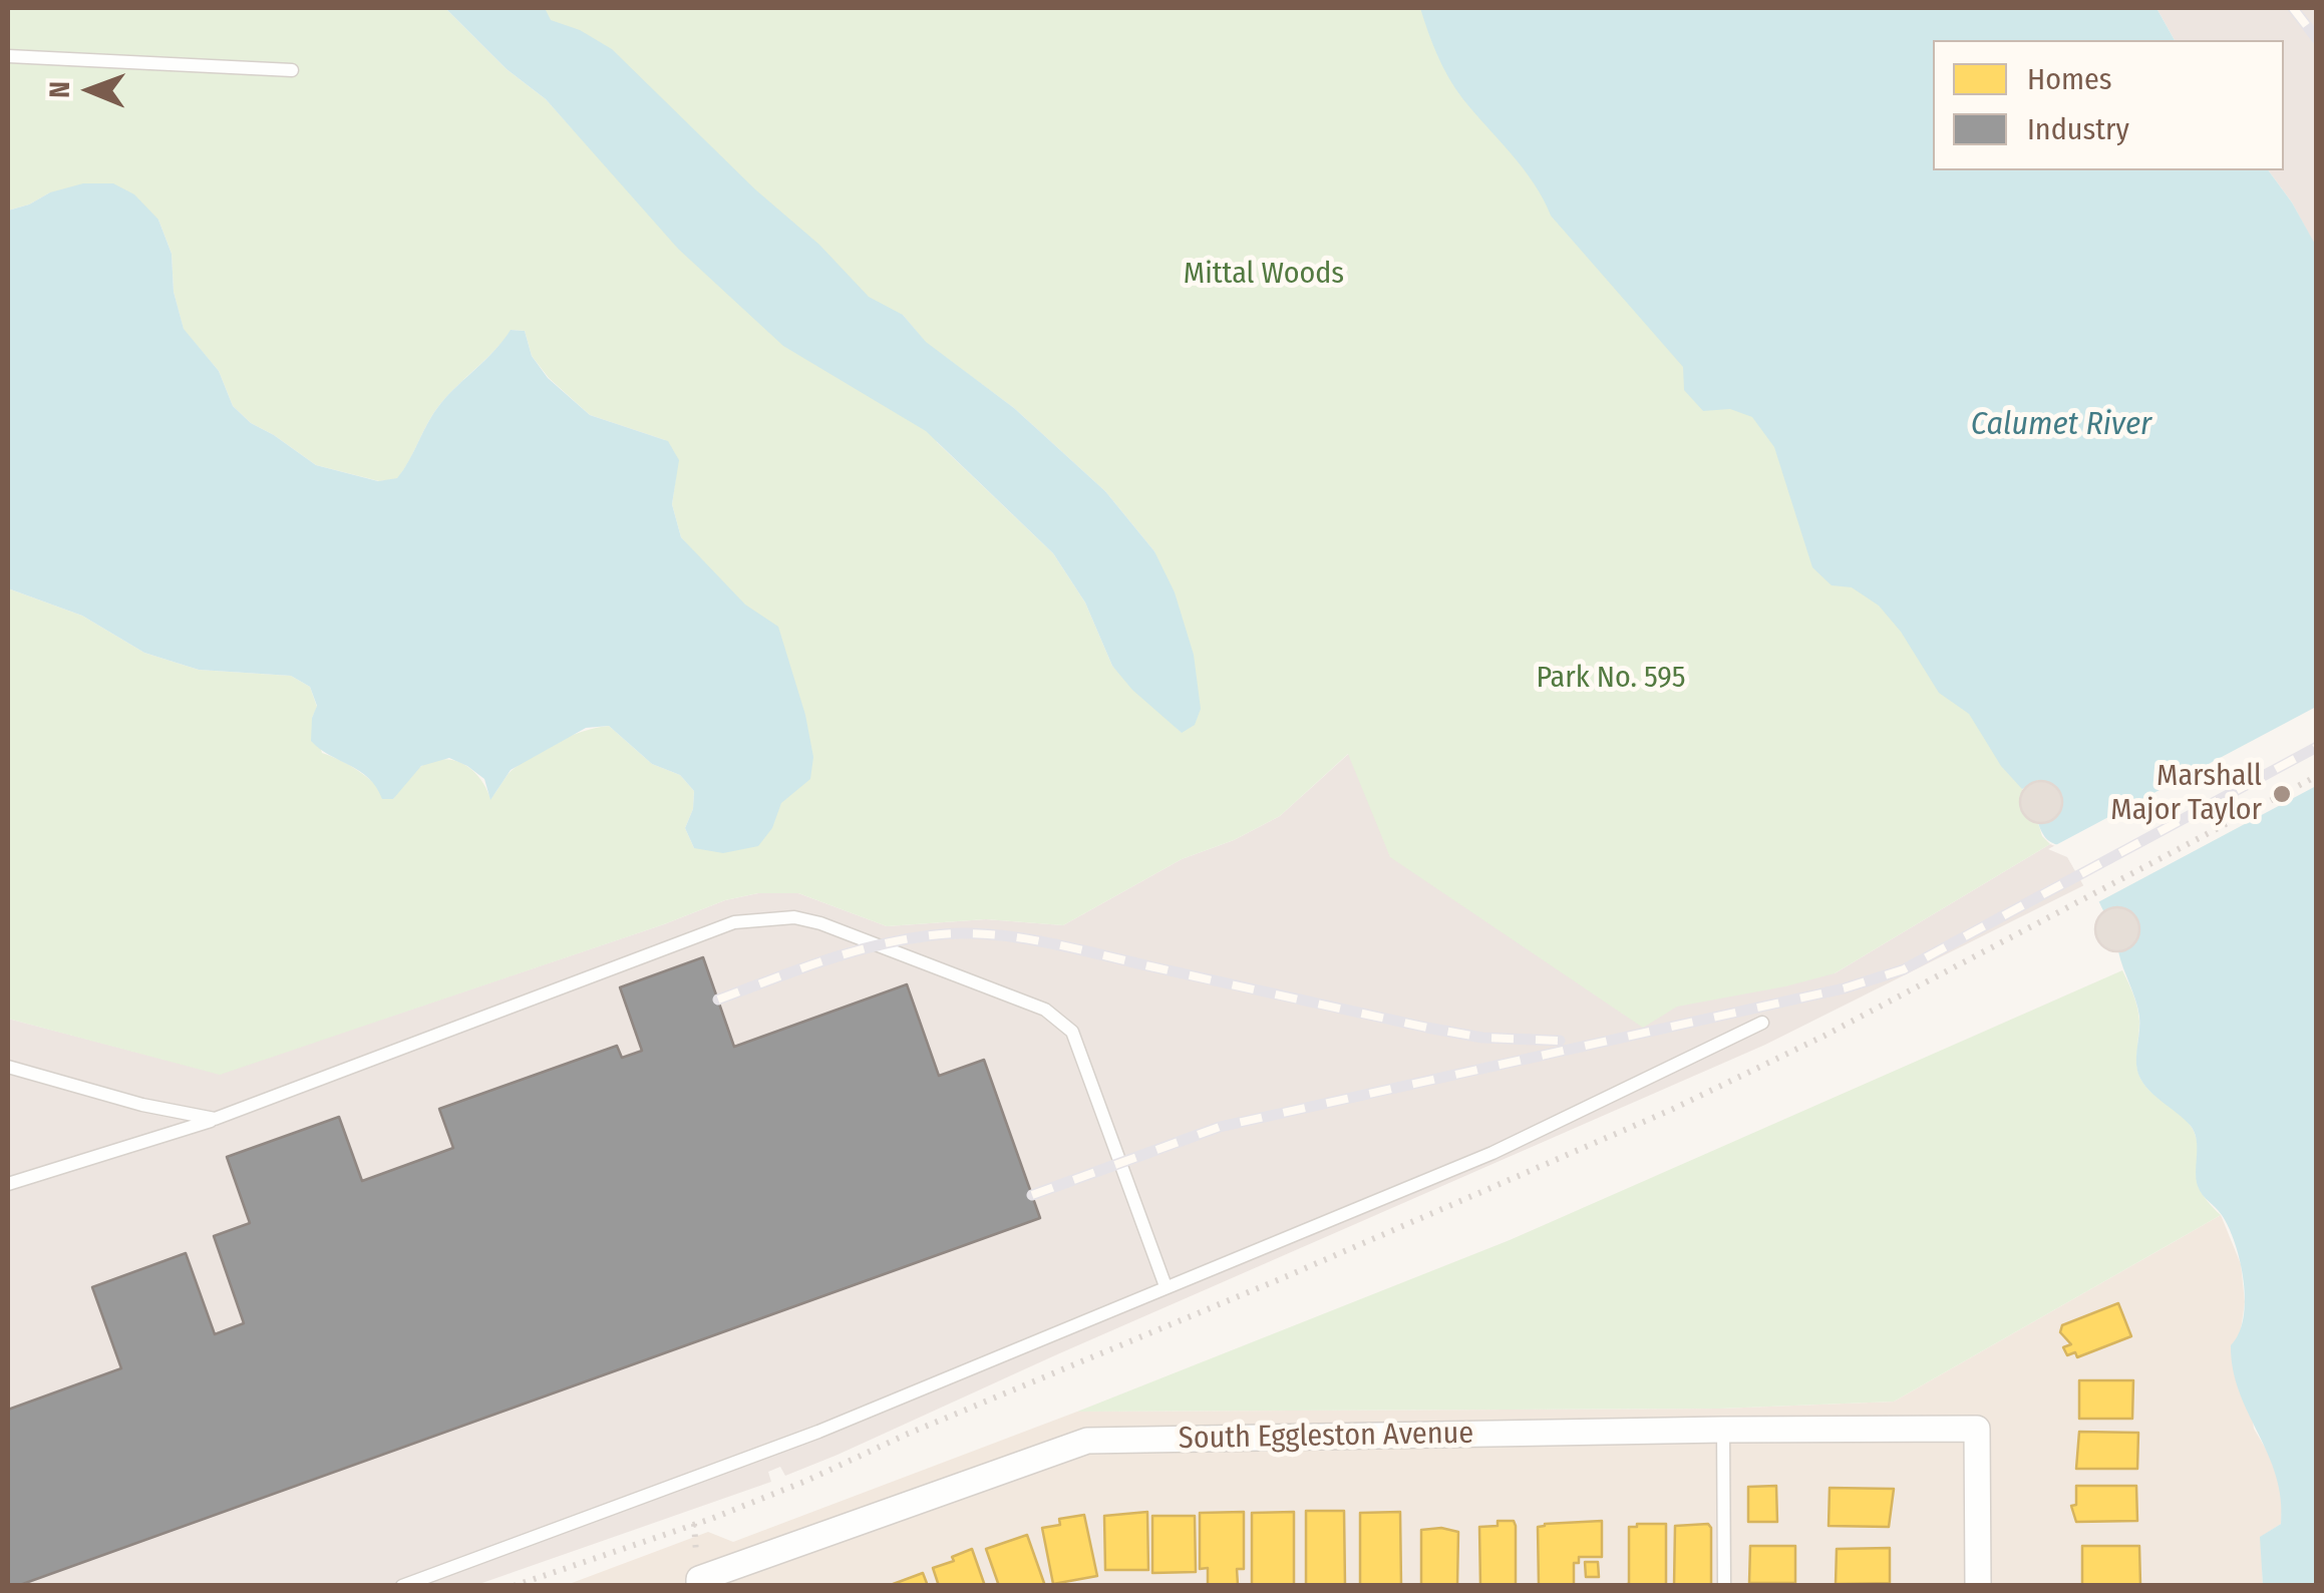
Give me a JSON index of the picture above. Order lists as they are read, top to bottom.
{
  "streets": {
    "street": ["South Eggleston Avenue"]
  },
  "water": ["Calumet River"],
  "parks": ["Mittal Woods", "Park No. 595"],
  "places": ["Marshall Major Taylor"],
  "legend": ["Homes", "Industry"],
  "north": "left"
}
